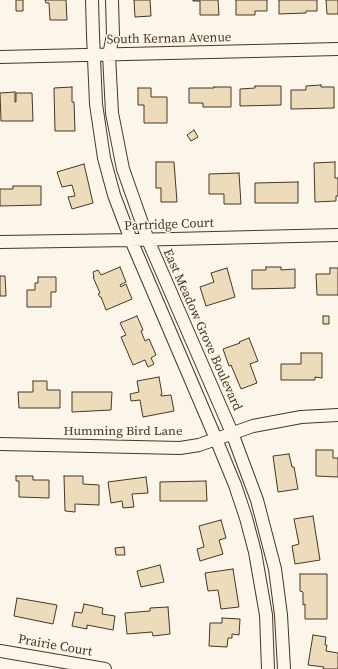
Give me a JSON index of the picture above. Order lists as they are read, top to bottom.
{
  "streets": {
    "street": [
      "South Kernan Avenue",
      "Partridge Court",
      "East Meadow Grove Boulevard",
      "Humming Bird Lane",
      "Prairie Court"
    ]
  },
  "crossings": [
    ["South Kernan Avenue", "East Meadow Grove Boulevard"],
    ["Partridge Court", "East Meadow Grove Boulevard"],
    ["East Meadow Grove Boulevard", "Humming Bird Lane"]
  ]
}
